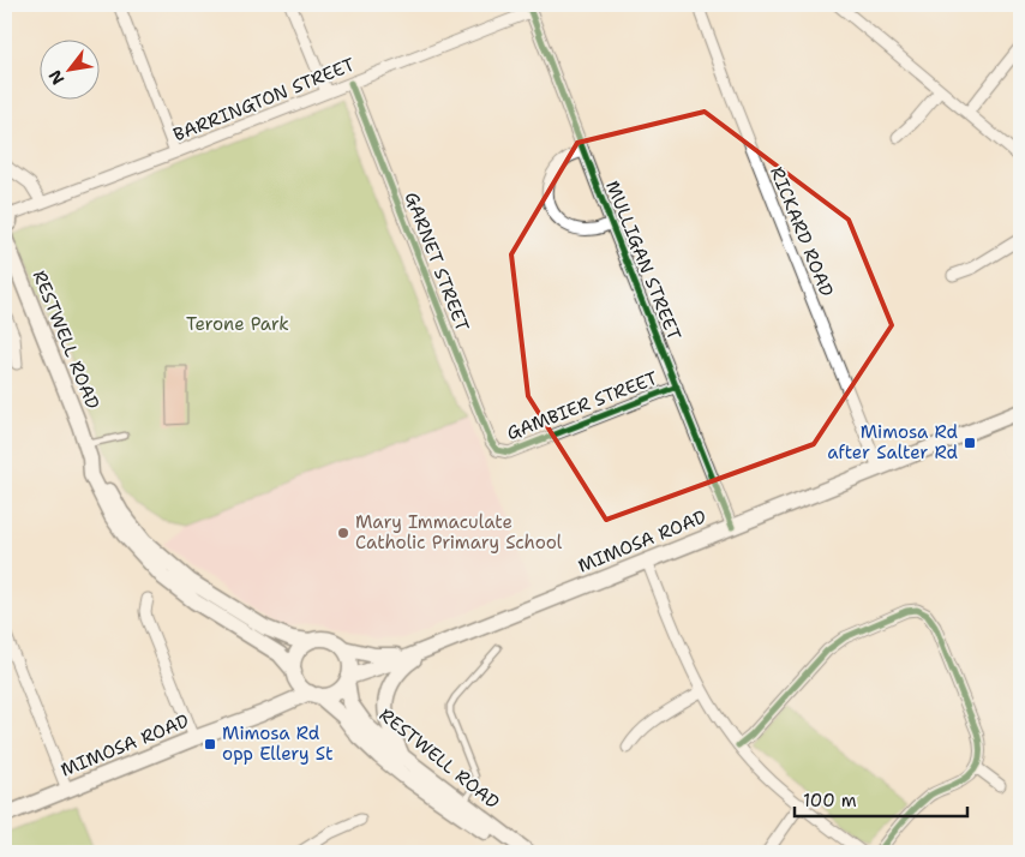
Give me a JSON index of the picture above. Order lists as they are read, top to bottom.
{
  "streets": {
    "main road": ["RESTWELL ROAD", "MIMOSA ROAD"],
    "street": [
      "BARRINGTON STREET",
      "RICKARD ROAD",
      "MULLIGAN STREET",
      "GARNET STREET",
      "GAMBIER STREET"
    ]
  },
  "crossings": [
    ["BARRINGTON STREET", "MULLIGAN STREET"],
    ["BARRINGTON STREET", "GARNET STREET"],
    ["RICKARD ROAD", "MIMOSA ROAD"],
    ["MULLIGAN STREET", "GAMBIER STREET"],
    ["MULLIGAN STREET", "MIMOSA ROAD"],
    ["GARNET STREET", "GAMBIER STREET"],
    ["RESTWELL ROAD", "MIMOSA ROAD"]
  ],
  "parks": ["Terone Park"],
  "places": {
    "transit": ["Mimosa Rd after Salter Rd", "Mimosa Rd opp Ellery St"],
    "other": ["Mary Immaculate Catholic Primary School"]
  },
  "scale_bar": "100 m",
  "north": "bottom left"
}
